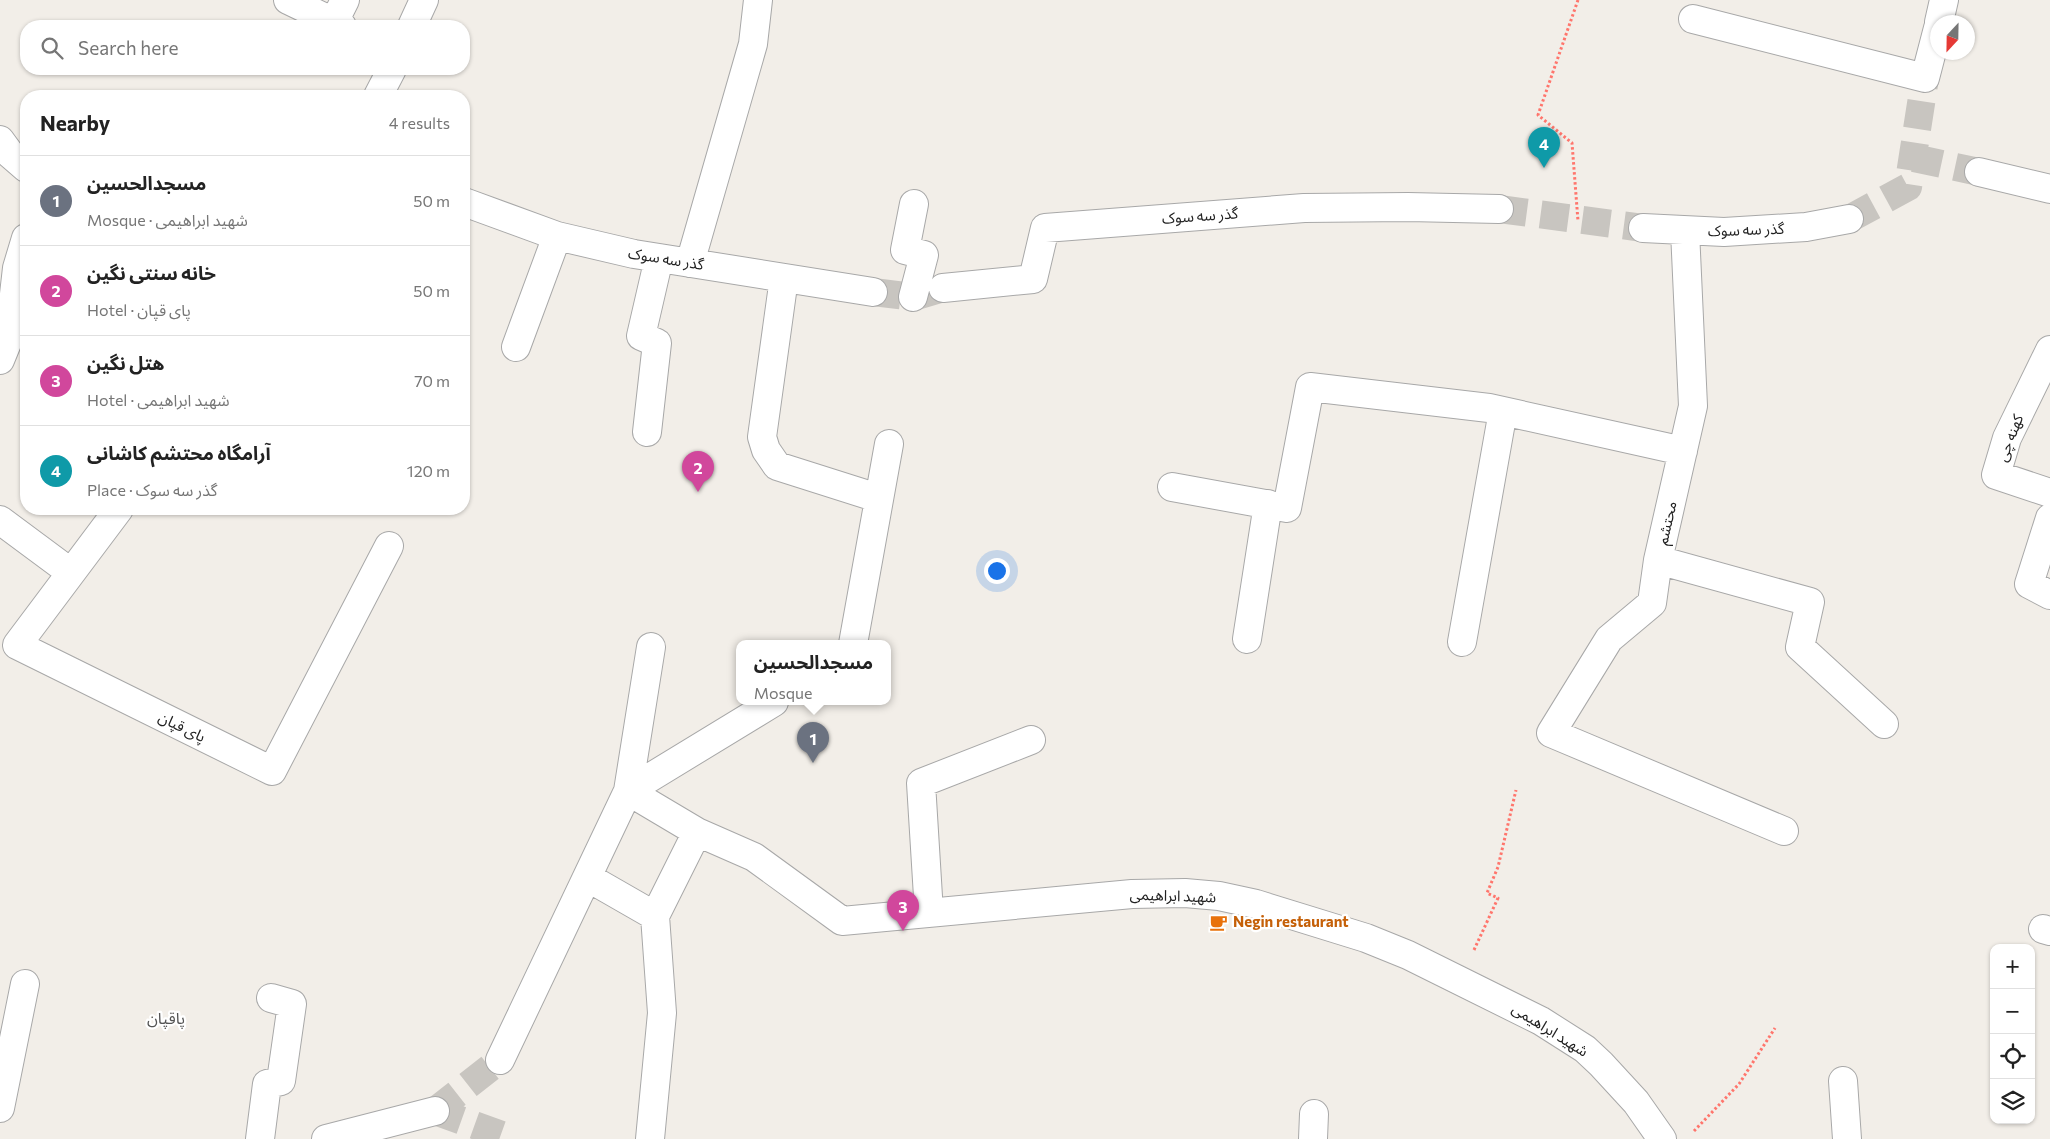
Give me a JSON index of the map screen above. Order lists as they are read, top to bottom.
{
  "streets": {
    "street": [
      "گذر سه سوک",
      "کهنه چی",
      "محتشم",
      "پای قپان",
      "شهید ابراهیمی"
    ]
  },
  "crossings": [
    ["گذر سه سوک", "محتشم"]
  ],
  "districts": ["پاقپان"],
  "places": {
    "cafe": ["Negin restaurant"]
  },
  "north": "bottom",
  "page": {
    "search": "Search here",
    "heading": ["Nearby", "4 results"],
    "pins": [
      "4",
      "2",
      "1",
      "3"
    ],
    "list": [
      {
        "mark": "1",
        "name": "مسجدالحسین",
        "note": "Mosque · شهید ابراهیمی",
        "value": "50 m"
      },
      {
        "mark": "2",
        "name": "خانه سنتی نگین",
        "note": "Hotel · پای قپان",
        "value": "50 m"
      },
      {
        "mark": "3",
        "name": "هتل نگین",
        "note": "Hotel · شهید ابراهیمی",
        "value": "70 m"
      },
      {
        "mark": "4",
        "name": "آرامگاه محتشم کاشانی",
        "note": "Place · گذر سه سوک",
        "value": "120 m"
      }
    ],
    "popup": ["مسجدالحسین", "Mosque"],
    "map_buttons": ["+", "−"]
  }
}
